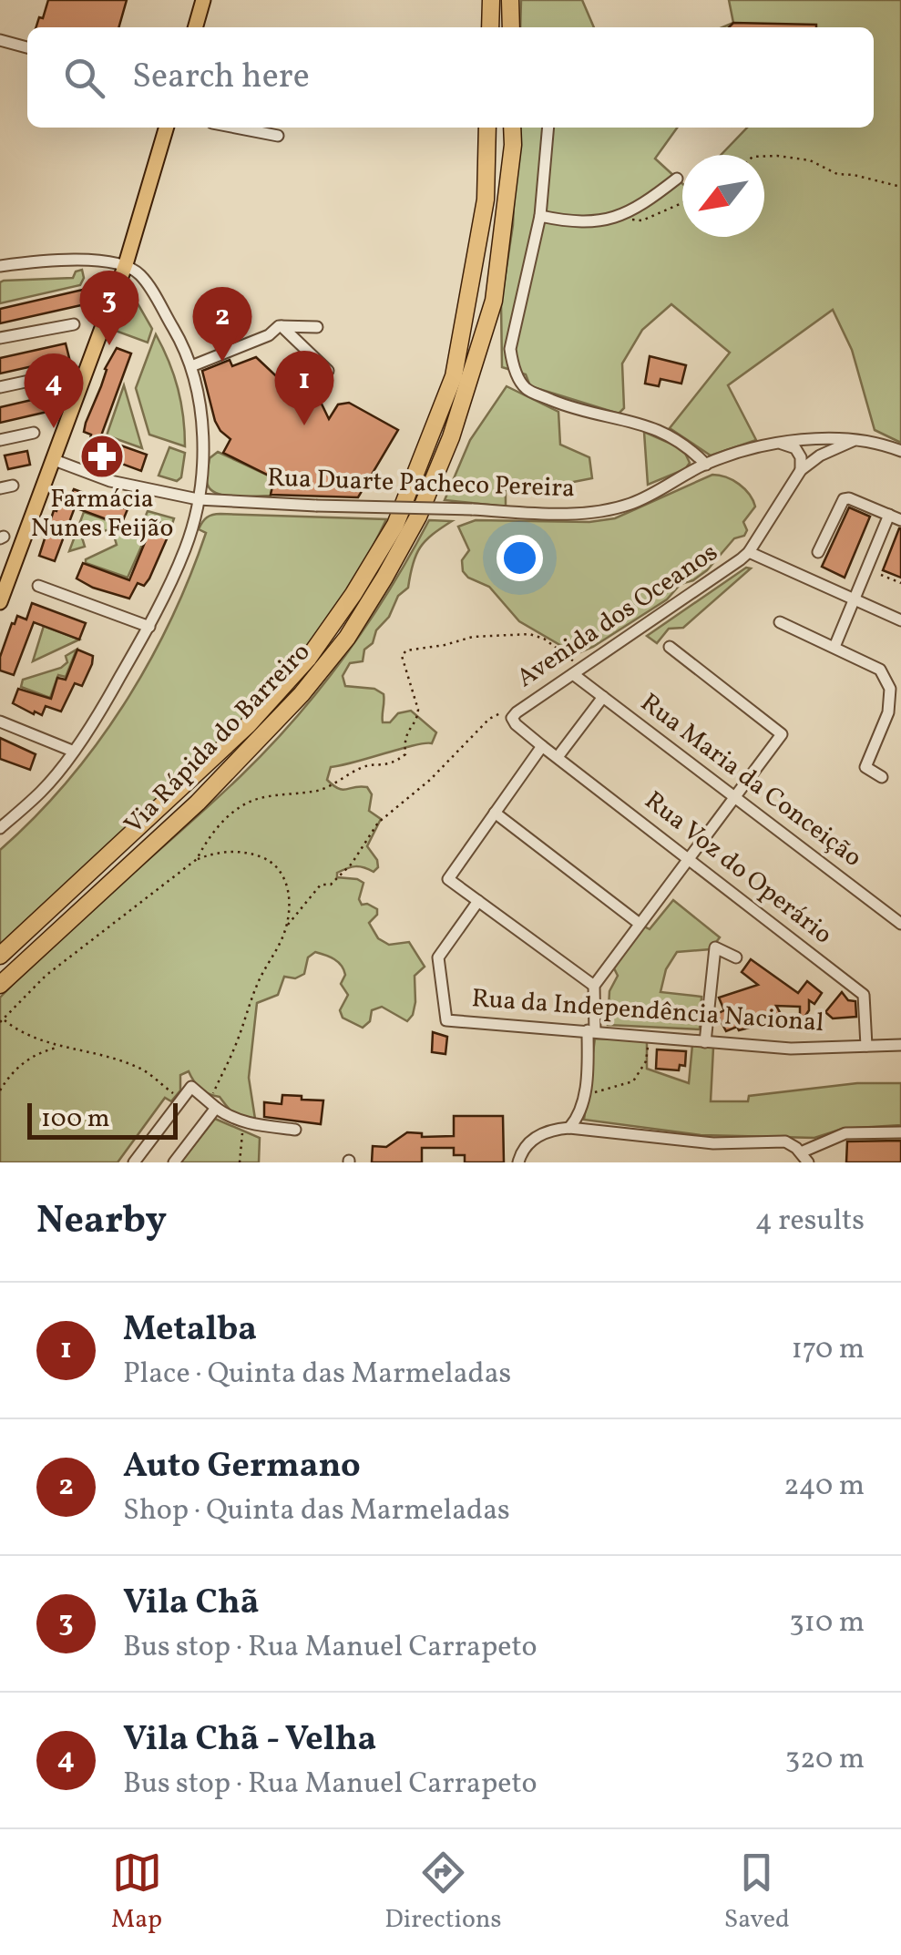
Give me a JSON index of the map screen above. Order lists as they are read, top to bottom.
{
  "streets": {
    "highway": ["Via Rápida do Barreiro"],
    "street": [
      "Rua Duarte Pacheco Pereira",
      "Avenida dos Oceanos",
      "Rua Maria da Conceição",
      "Rua Voz do Operário",
      "Rua da Independência Nacional"
    ]
  },
  "crossings": [
    ["Rua Duarte Pacheco Pereira", "Avenida dos Oceanos"],
    ["Avenida dos Oceanos", "Rua Maria da Conceição"],
    ["Avenida dos Oceanos", "Rua Voz do Operário"],
    ["Rua Voz do Operário", "Rua da Independência Nacional"]
  ],
  "places": {
    "pharmacy": ["Farmácia Nunes Feijão"]
  },
  "scale_bar": "100 m",
  "north": "bottom left",
  "page": {
    "search": "Search here",
    "pins": [
      "3",
      "2",
      "1",
      "4"
    ],
    "scale": "100 m",
    "heading": ["Nearby", "4 results"],
    "list": [
      {
        "mark": "1",
        "name": "Metalba",
        "note": "Place · Quinta das Marmeladas",
        "value": "170 m"
      },
      {
        "mark": "2",
        "name": "Auto Germano",
        "note": "Shop · Quinta das Marmeladas",
        "value": "240 m"
      },
      {
        "mark": "3",
        "name": "Vila Chã",
        "note": "Bus stop · Rua Manuel Carrapeto",
        "value": "310 m"
      },
      {
        "mark": "4",
        "name": "Vila Chã - Velha",
        "note": "Bus stop · Rua Manuel Carrapeto",
        "value": "320 m"
      }
    ],
    "nav": ["Map", "Directions", "Saved"]
  }
}
